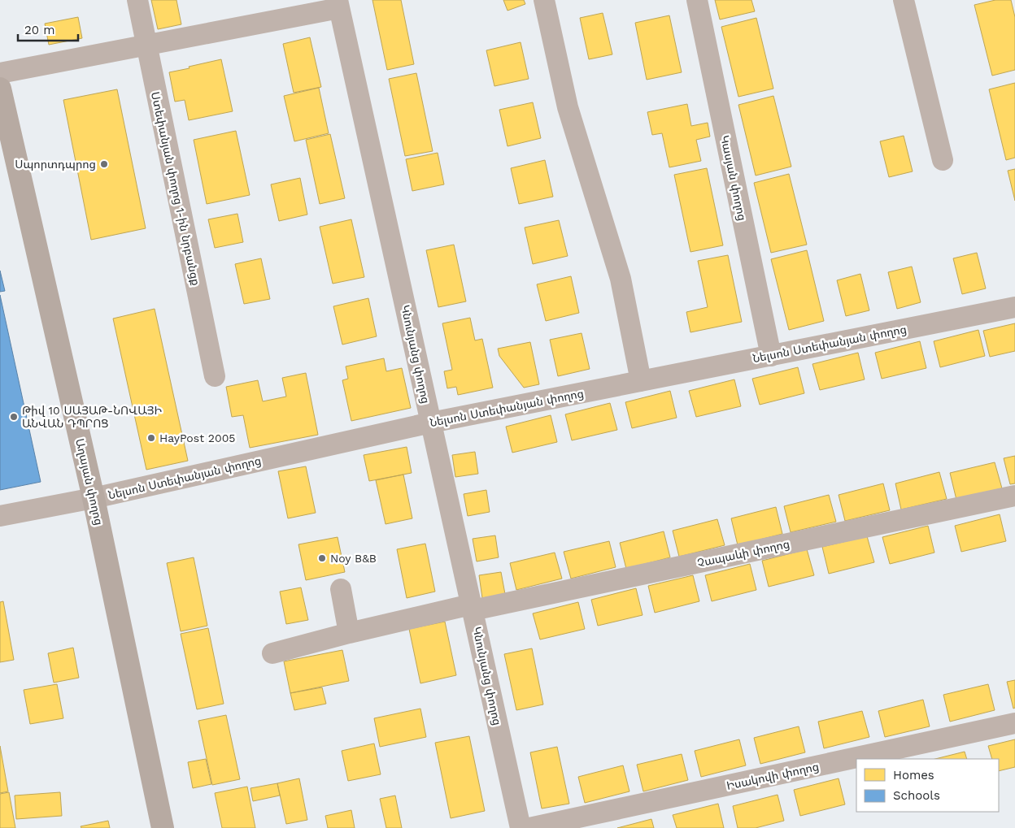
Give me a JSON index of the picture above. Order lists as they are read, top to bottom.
{
  "streets": {
    "main road": ["Աղայան փողոց"],
    "street": [
      "Կասյան փողոց",
      "Ստեփանյան փողոց 1-ին նրբանցք",
      "Նելսոն Ստեփանյան փողոց",
      "Կնունյանց փողոց",
      "Չապաևի փողոց",
      "Իսակովի փողոց"
    ]
  },
  "crossings": [
    ["Կասյան փողոց", "Նելսոն Ստեփանյան փողոց"],
    ["Նելսոն Ստեփանյան փողոց", "Կնունյանց փողոց"],
    ["Նելսոն Ստեփանյան փողոց", "Աղայան փողոց"],
    ["Կնունյանց փողոց", "Չապաևի փողոց"]
  ],
  "places": [
    "Սպորտդպրոց",
    "Թիվ 10 ՍԱՅԱԹ-ՆՈՎԱՅԻ ԱՆՎԱՆ ԴՊՐՈՑ",
    "HayPost 2005",
    "Noy B&B"
  ],
  "legend": ["Homes", "Schools"],
  "scale_bar": "20 m"
}
